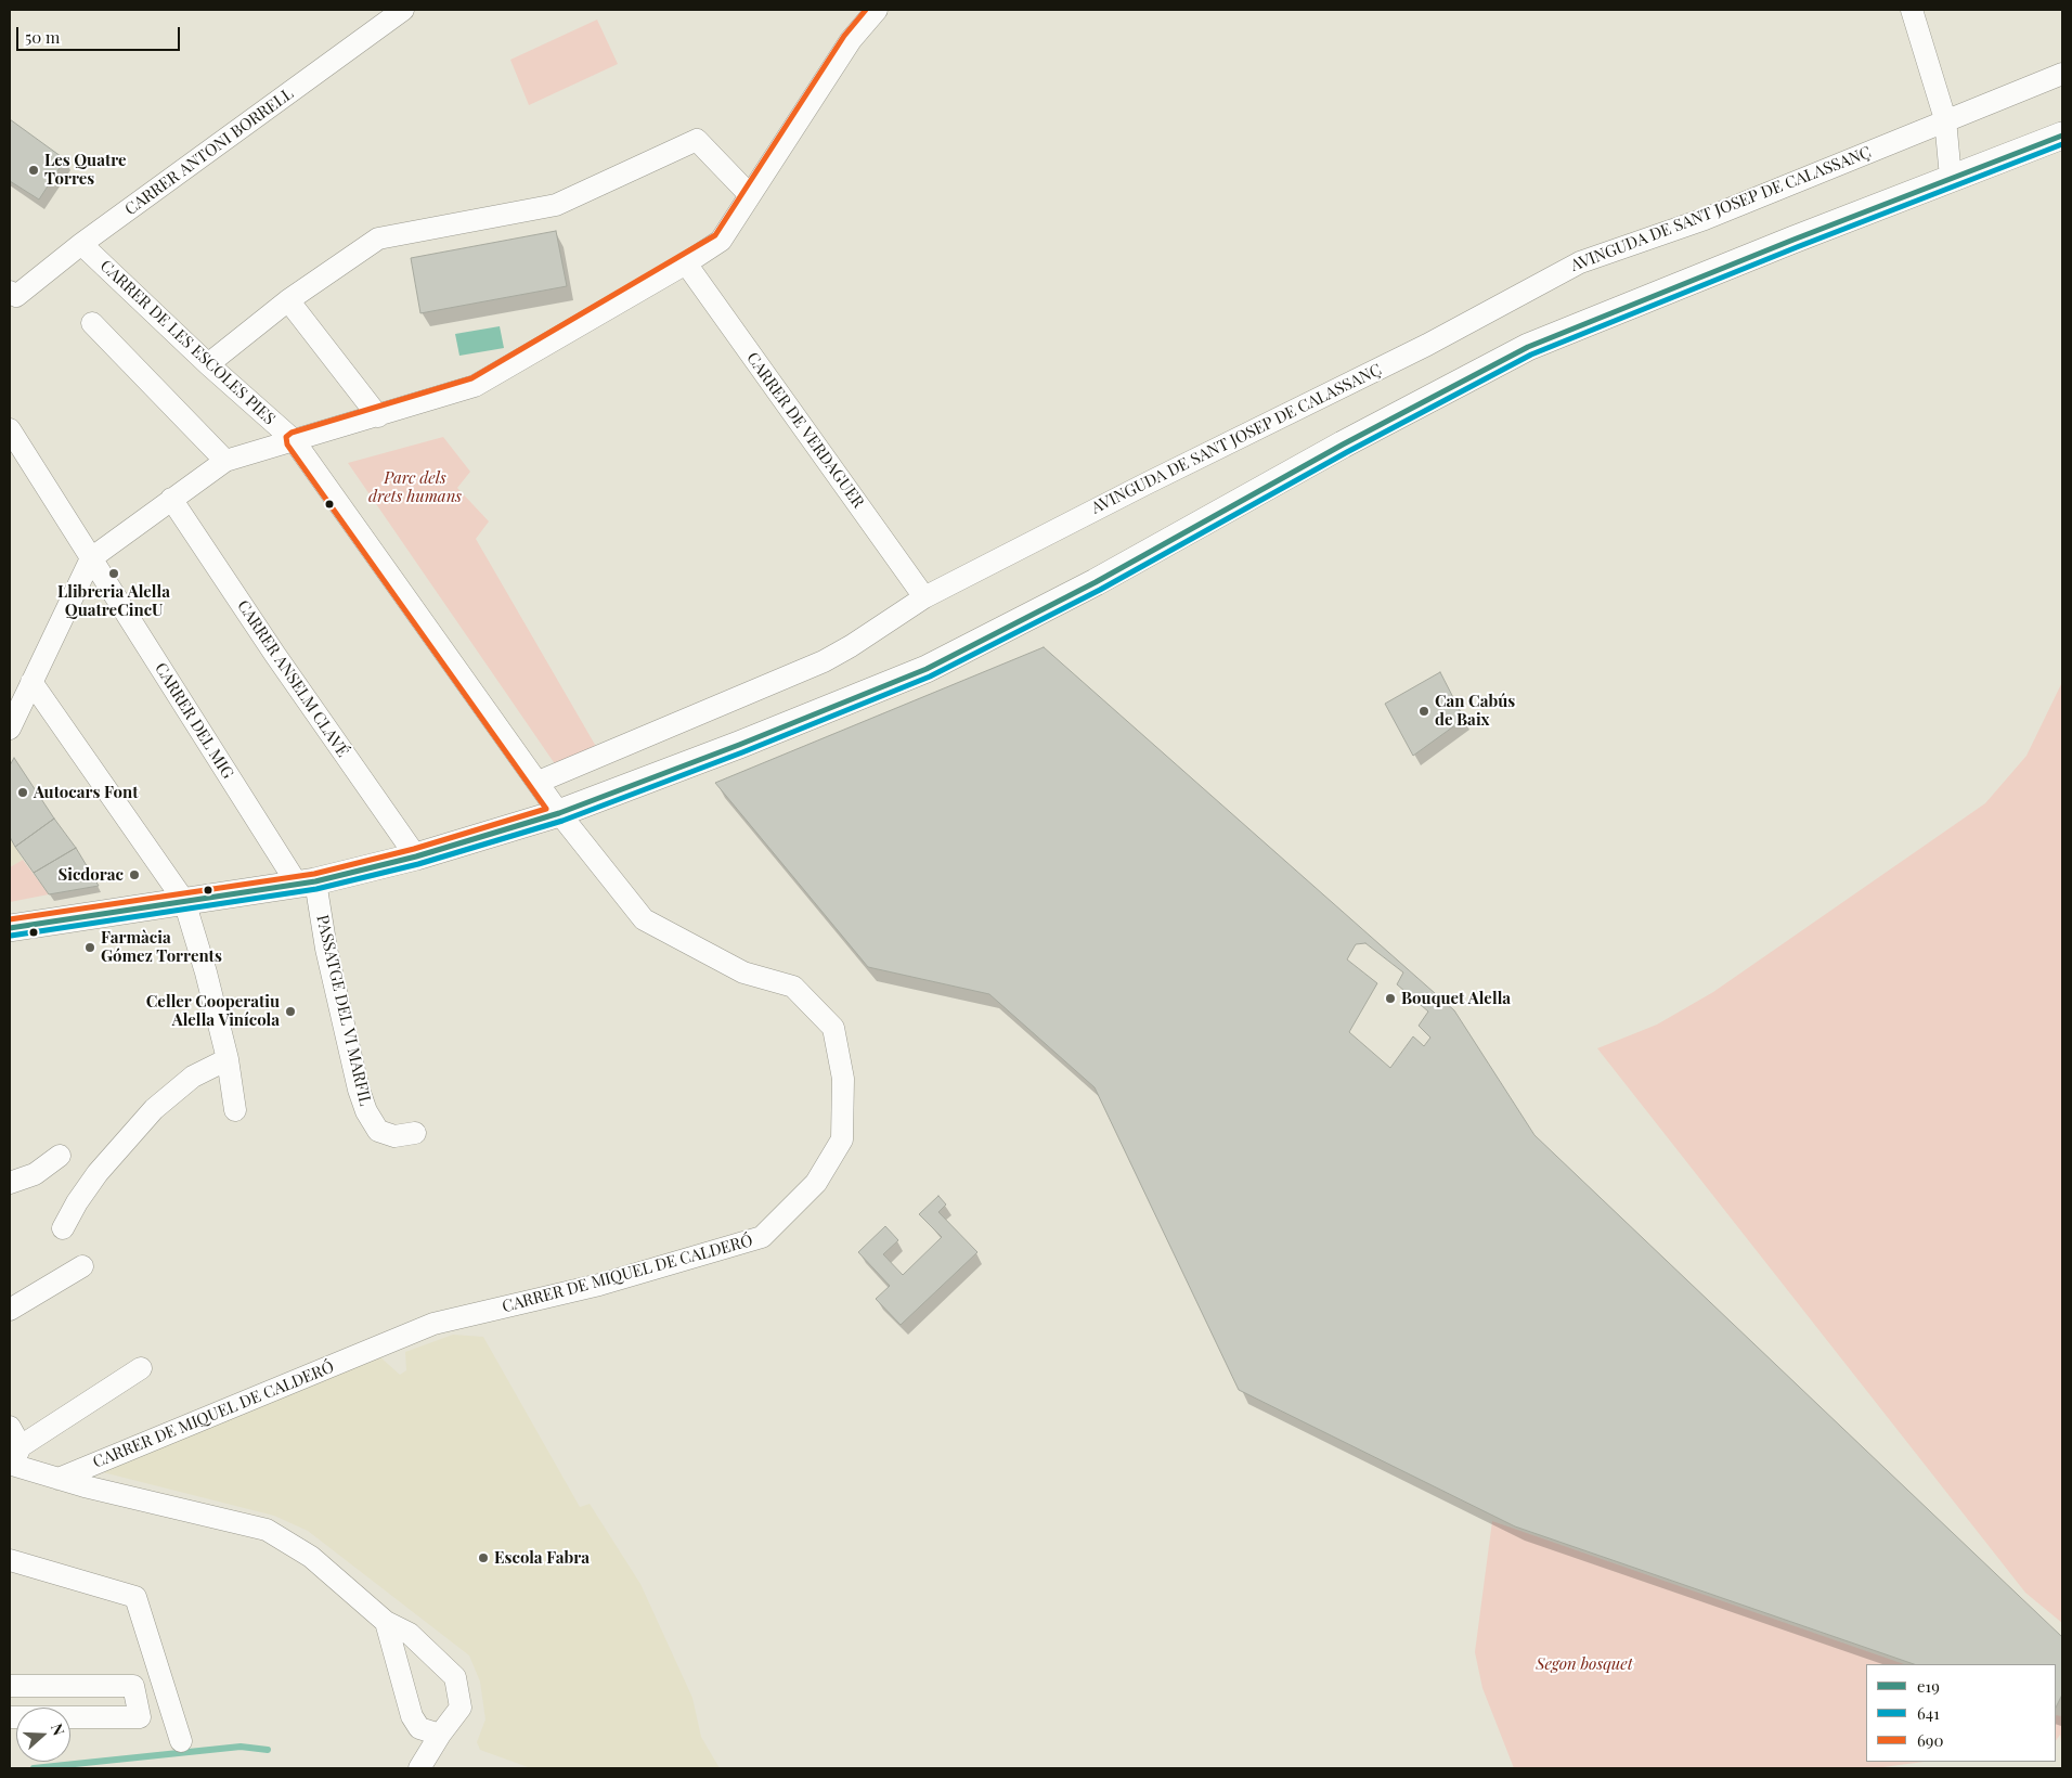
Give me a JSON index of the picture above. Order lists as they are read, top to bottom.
{
  "streets": {
    "street": [
      "CARRER ANTONI BORRELL",
      "AVINGUDA DE SANT JOSEP DE CALASSANÇ",
      "CARRER DE LES ESCOLES PIES",
      "CARRER DE VERDAGUER",
      "CARRER ANSELM CLAVÉ",
      "CARRER DEL MIG",
      "PASSATGE DEL VI MARFIL",
      "CARRER DE MIQUEL DE CALDERÓ"
    ]
  },
  "crossings": [
    ["CARRER ANTONI BORRELL", "CARRER DE LES ESCOLES PIES"],
    ["AVINGUDA DE SANT JOSEP DE CALASSANÇ", "CARRER DE LES ESCOLES PIES"],
    ["AVINGUDA DE SANT JOSEP DE CALASSANÇ", "CARRER DE VERDAGUER"],
    ["AVINGUDA DE SANT JOSEP DE CALASSANÇ", "CARRER DE MIQUEL DE CALDERÓ"],
    ["CARRER DE LES ESCOLES PIES", "CARRER DE MIQUEL DE CALDERÓ"],
    ["CARRER DEL MIG", "PASSATGE DEL VI MARFIL"]
  ],
  "parks": ["Parc dels drets humans", "Segon bosquet"],
  "places": [
    "Les Quatre Torres",
    "Llibreria Alella QuatreCincU",
    "Can Cabús de Baix",
    "Autocars Font",
    "Sicdorac",
    "Farmàcia Gómez Torrents",
    "Bouquet Alella",
    "Celler Cooperatiu Alella Vinícola",
    "Escola Fabra"
  ],
  "lines": ["transit line 690", "transit line e19", "transit line 641"],
  "legend": ["e19", "641", "690"],
  "scale_bar": "50 m",
  "north": "right"
}
